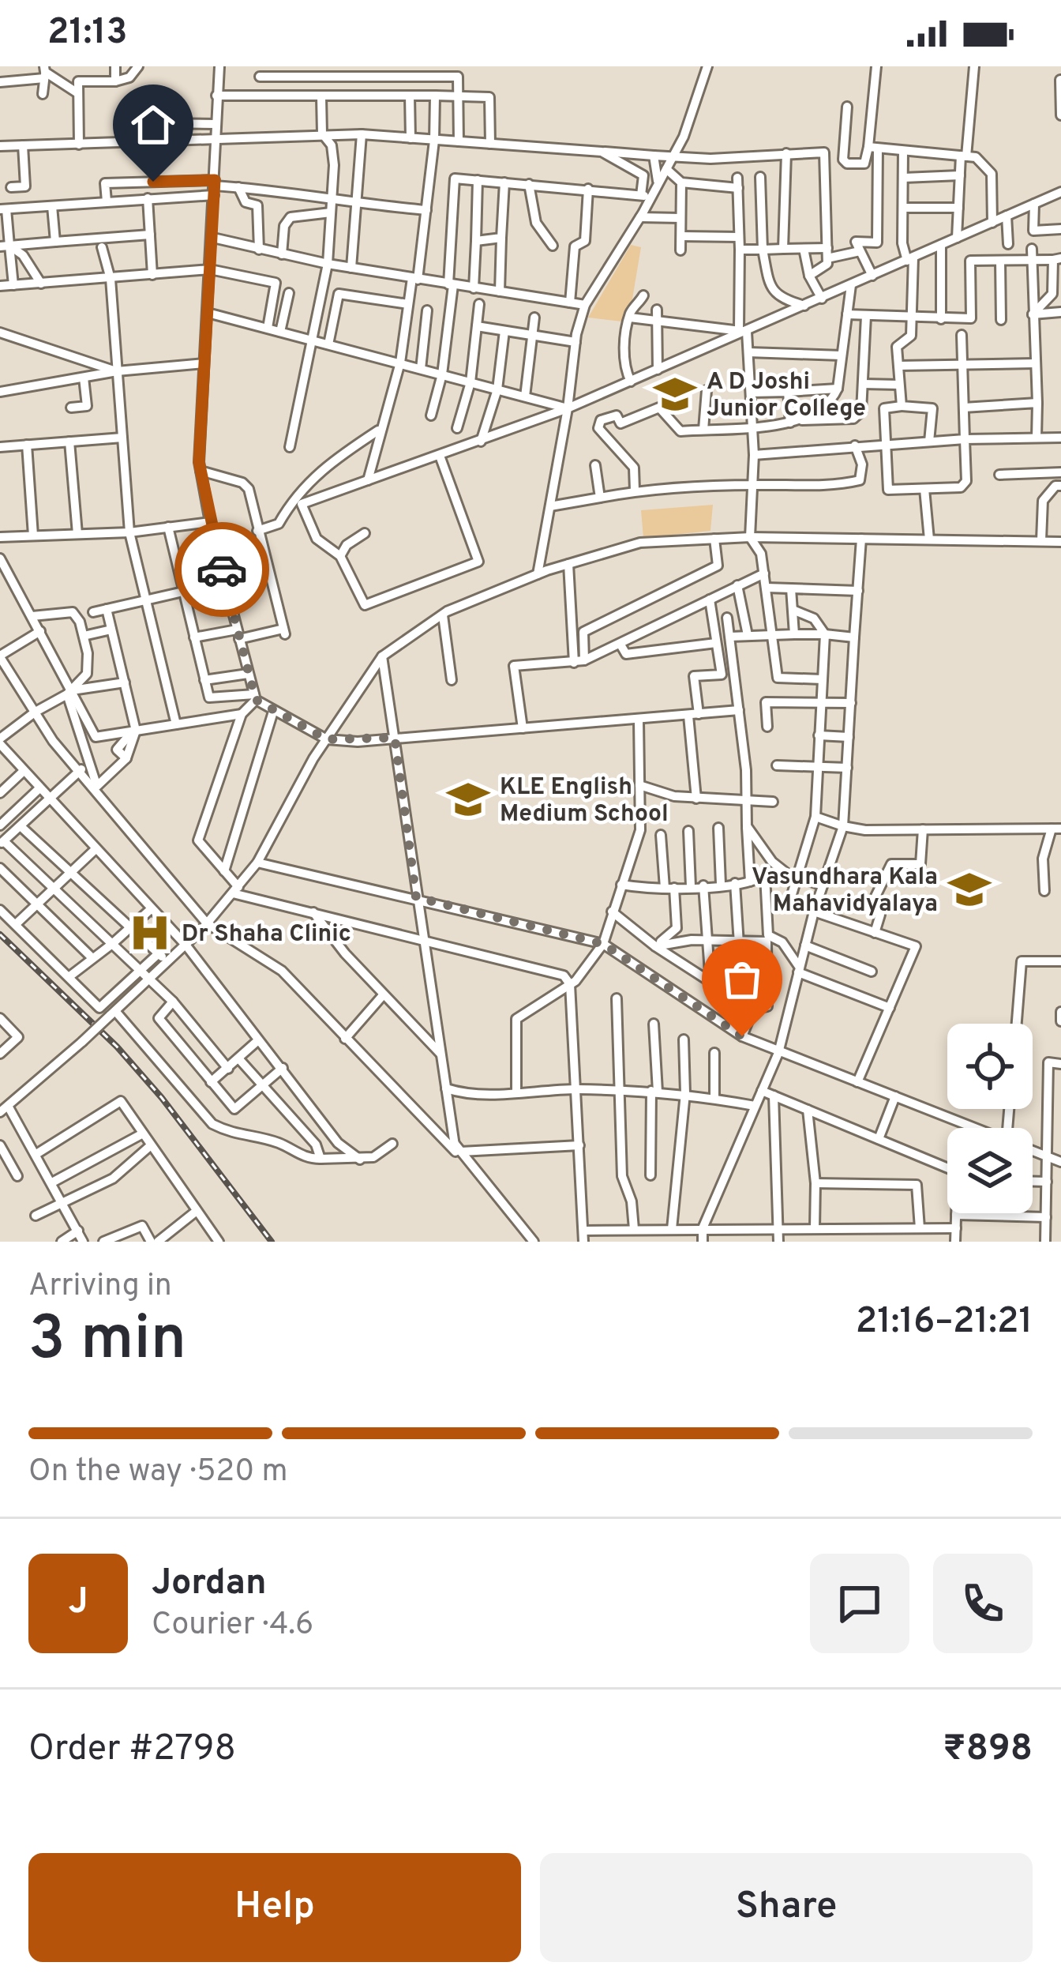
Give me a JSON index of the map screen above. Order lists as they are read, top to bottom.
{
  "places": {
    "school or university": ["A D Joshi Junior College", "KLE English Medium School", "Vasundhara Kala Mahavidyalaya"],
    "hospital": ["Dr Shaha Clinic"]
  },
  "page": {
    "status": "21:13",
    "heading": ["3 min", "Arriving in", "21:16–21:21"],
    "panel": [
      "Jordan",
      "Courier · 4.6",
      "Order #2798",
      "₹898"
    ],
    "bar": "On the way · 520 m",
    "round": "J",
    "buttons": ["Help", "Share"]
  }
}
